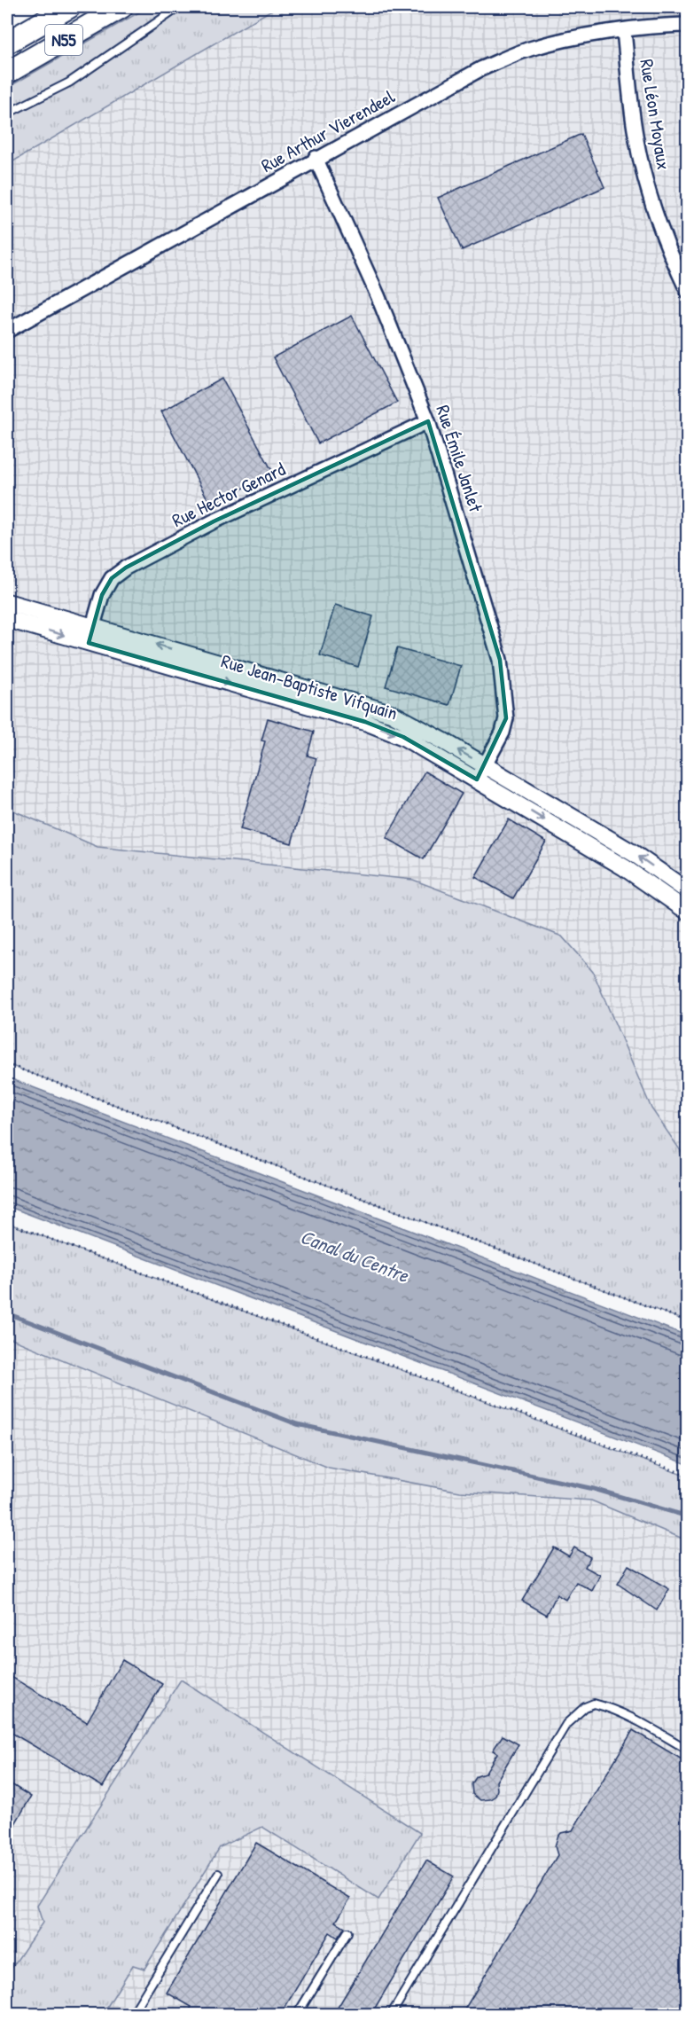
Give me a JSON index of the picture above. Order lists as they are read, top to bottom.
{
  "streets": {
    "highway": ["N55"],
    "street": [
      "Rue Léon Moyaux",
      "Rue Arthur Vierendeel",
      "Rue Émile Janlet",
      "Rue Hector Genard",
      "Rue Jean-Baptiste Vifquain"
    ]
  },
  "crossings": [
    ["Rue Léon Moyaux", "Rue Arthur Vierendeel"],
    ["Rue Arthur Vierendeel", "Rue Émile Janlet"],
    ["Rue Émile Janlet", "Rue Hector Genard"],
    ["Rue Émile Janlet", "Rue Jean-Baptiste Vifquain"],
    ["Rue Hector Genard", "Rue Jean-Baptiste Vifquain"]
  ],
  "water": ["Canal du Centre"]
}
